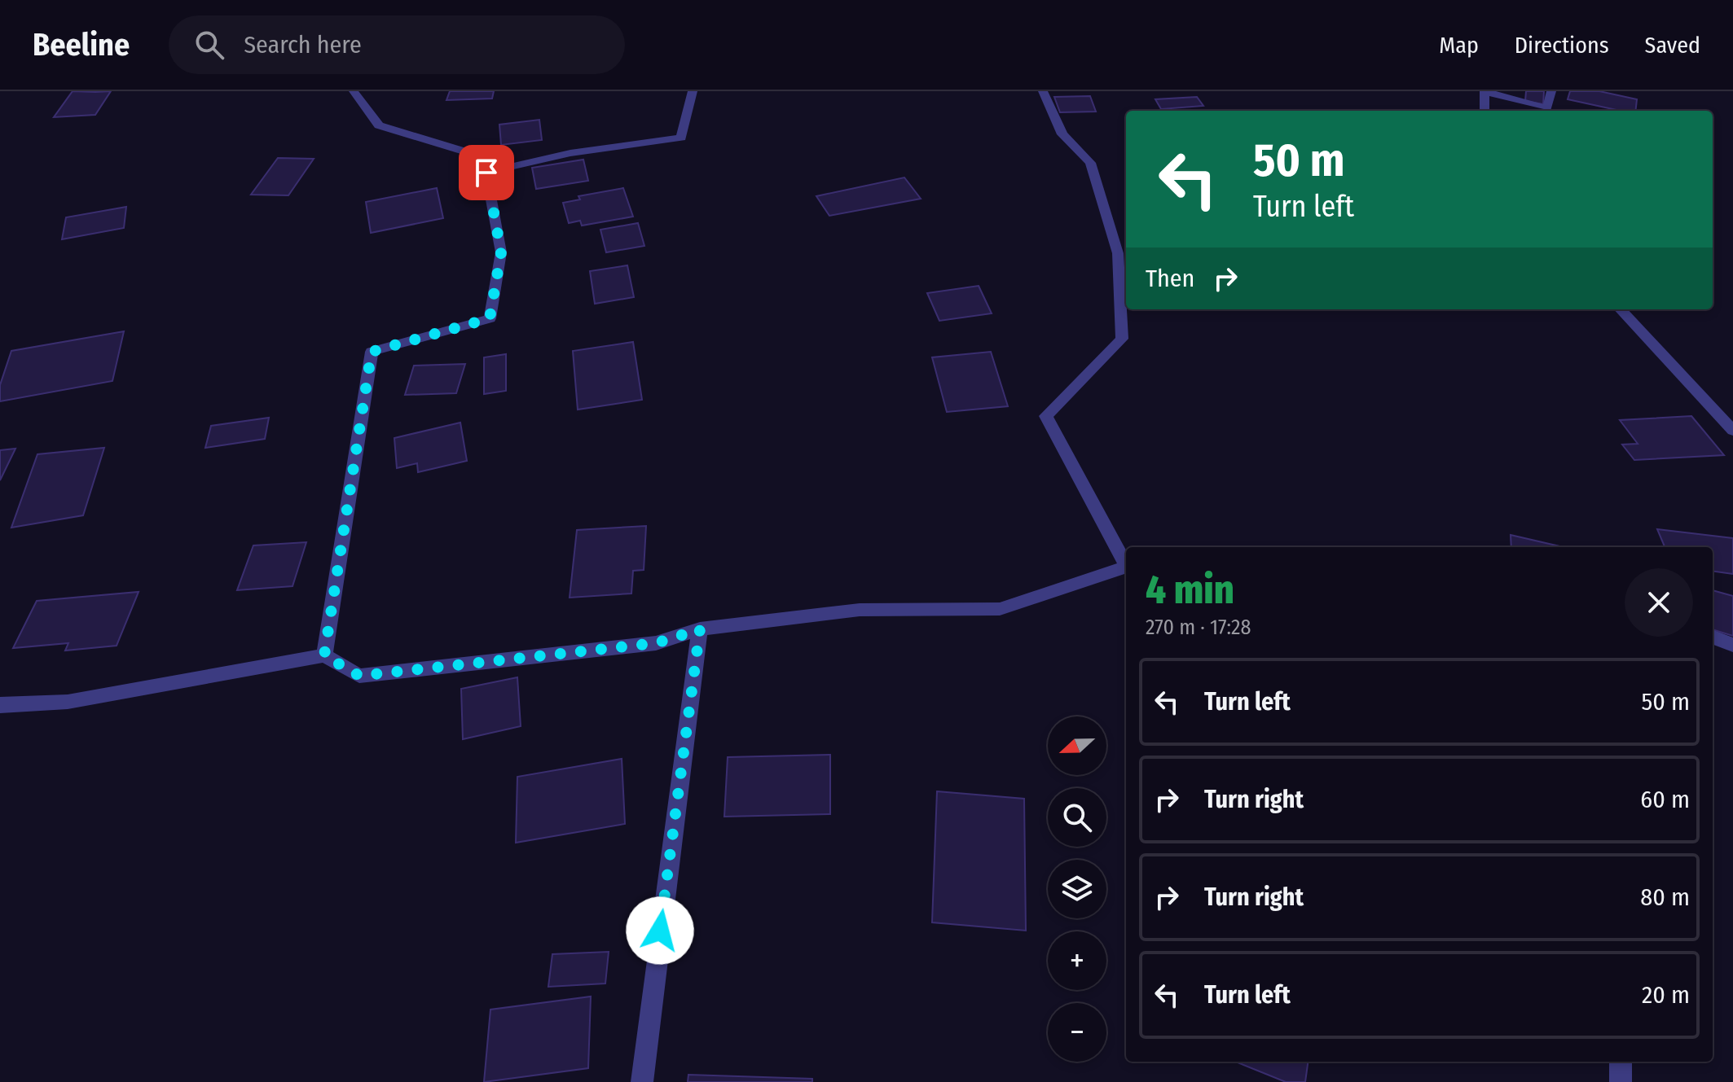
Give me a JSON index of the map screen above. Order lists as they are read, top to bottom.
{
  "north": "left",
  "page": {
    "header": "Beeline",
    "search": "Search here",
    "nav": ["Map", "Directions", "Saved"],
    "turn": ["50 m", "Turn left"],
    "then": "Then",
    "heading": ["4 min", "270 m · 17:28"],
    "list": [
      {
        "name": "Turn left",
        "value": "50 m"
      },
      {
        "name": "Turn right",
        "value": "60 m"
      },
      {
        "name": "Turn right",
        "value": "80 m"
      },
      {
        "name": "Turn left",
        "value": "20 m"
      }
    ],
    "map_buttons": ["+", "−"]
  }
}
